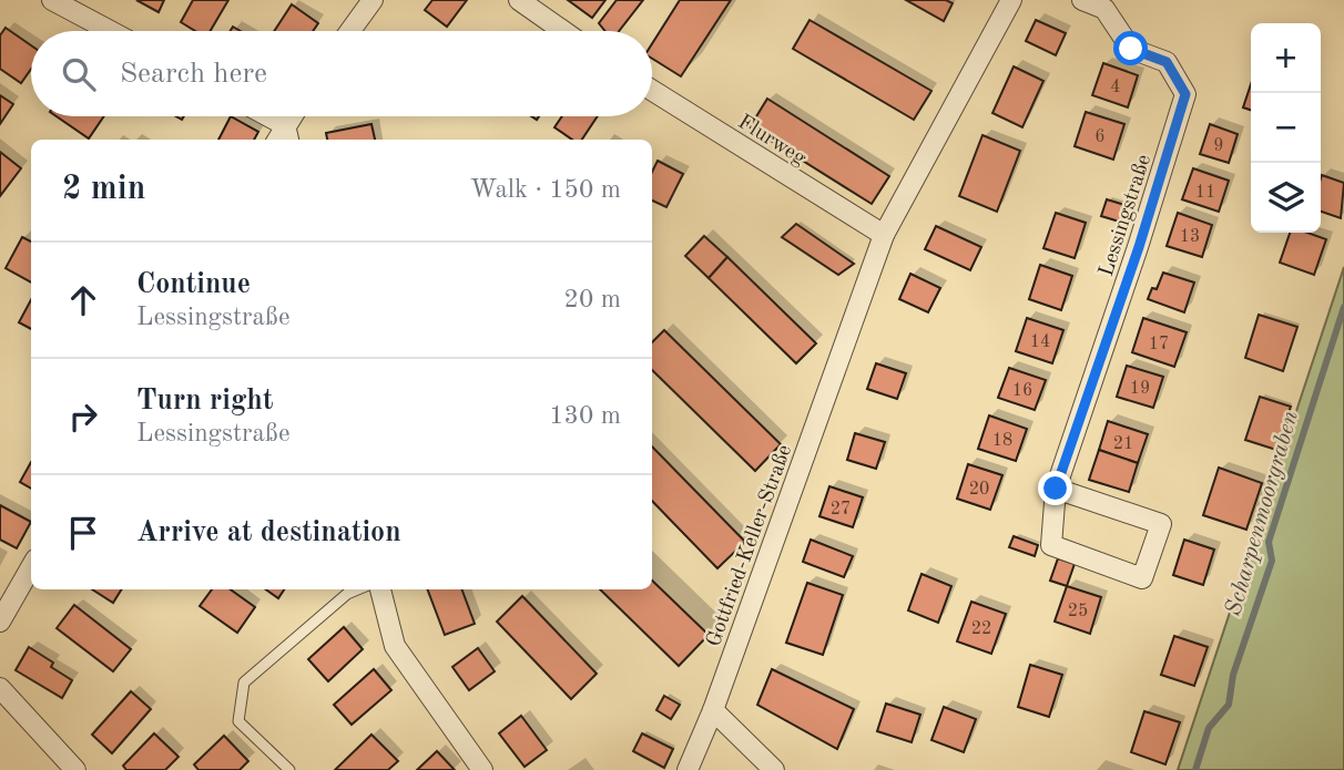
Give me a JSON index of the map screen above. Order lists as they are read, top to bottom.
{
  "streets": {
    "street": ["Flurweg", "Lessingstraße", "Gottfried-Keller-Straße"]
  },
  "crossings": [
    ["Flurweg", "Gottfried-Keller-Straße"]
  ],
  "water": ["Scharpenmoorgraben"],
  "house_numbers": [
    "4",
    "6",
    "9",
    "11",
    "13",
    "14",
    "17",
    "19",
    "16",
    "18",
    "21",
    "20",
    "27",
    "25",
    "22"
  ],
  "page": {
    "map_buttons": ["+", "−"],
    "search": "Search here",
    "heading": ["2 min", "Walk · 150 m"],
    "list": [
      ["Continue", "Lessingstraße", "20 m"],
      ["Turn right", "Lessingstraße", "130 m"],
      "Arrive at destination"
    ]
  }
}
